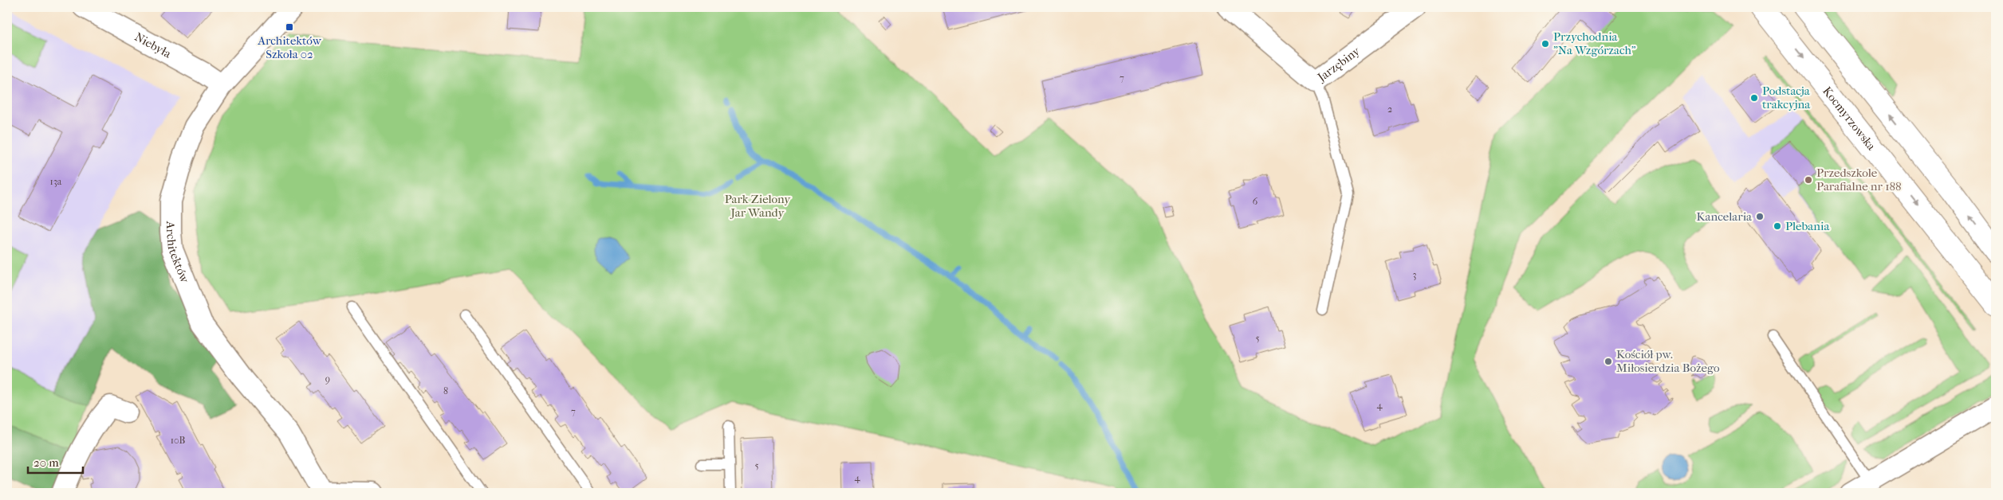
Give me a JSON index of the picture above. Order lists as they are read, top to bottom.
{
  "streets": {
    "main road": ["Kocmyrzowska"],
    "street": ["Niebyła", "Jarzębiny", "Architektów"]
  },
  "crossings": [
    ["Niebyła", "Architektów"]
  ],
  "parks": ["Park Zielony Jar Wandy"],
  "places": {
    "transit": ["Architektów Szkoła 02"],
    "other": [
      "Przychodnia \"Na Wzgórzach\"",
      "Podstacja trakcyjna",
      "Przedszkole Parafialne nr 188",
      "Kancelaria",
      "Plebania",
      "Kościół pw. Miłosierdzia Bożego"
    ]
  },
  "house_numbers": [
    "7",
    "2",
    "13a",
    "6",
    "3",
    "5",
    "9",
    "8",
    "4",
    "7",
    "10B",
    "5",
    "4"
  ],
  "scale_bar": "20 m"
}
